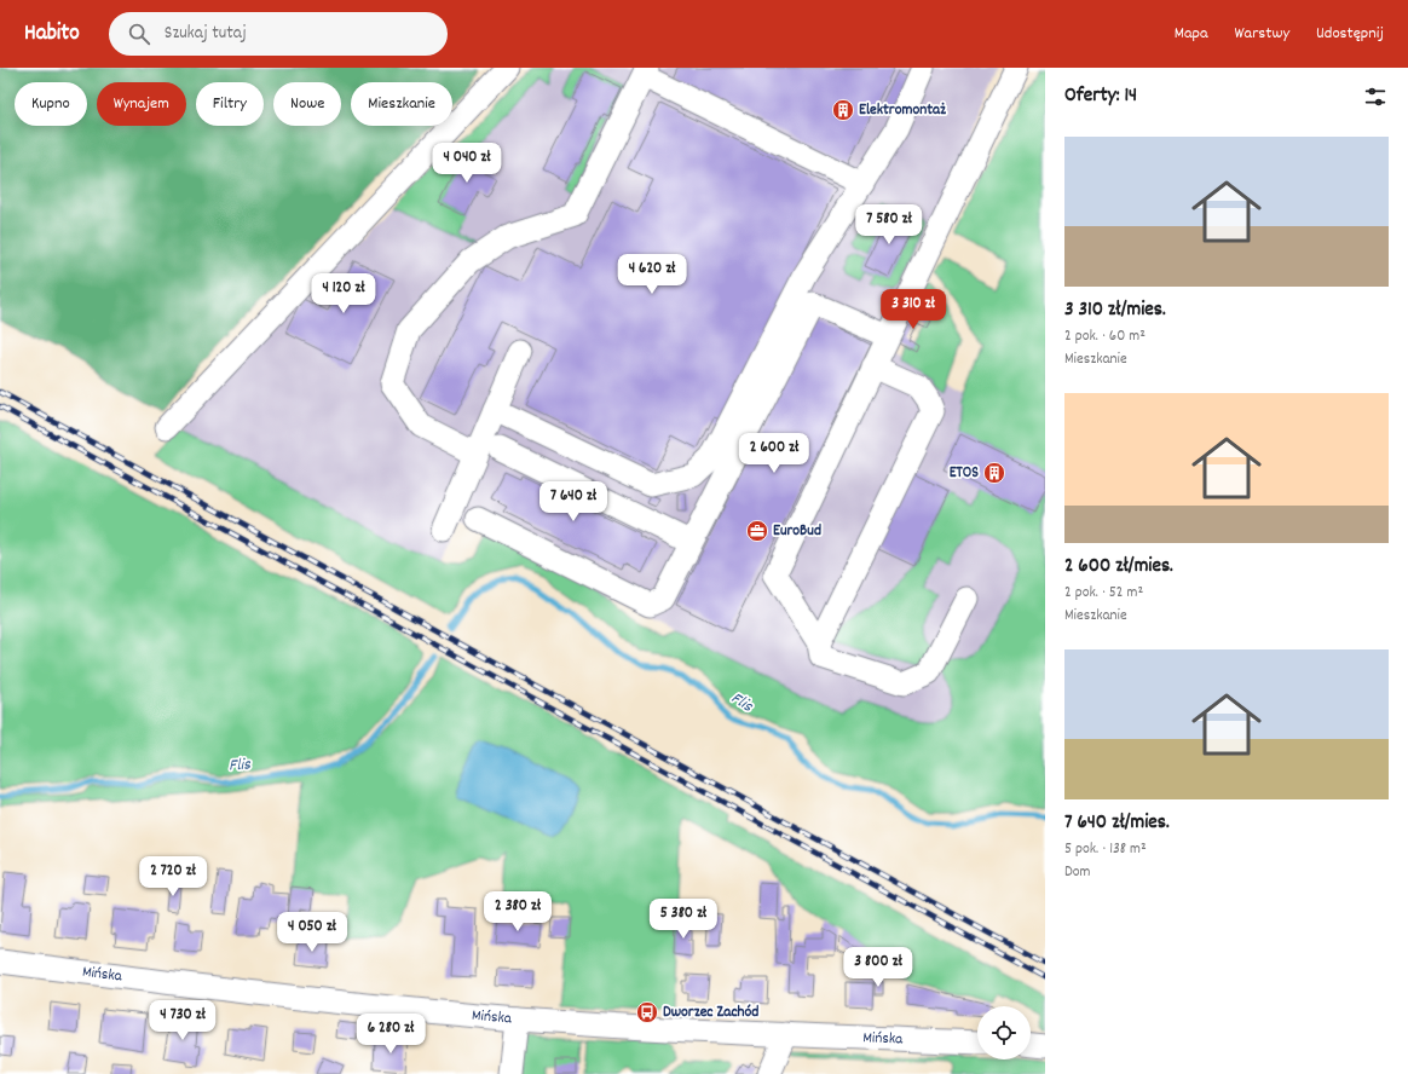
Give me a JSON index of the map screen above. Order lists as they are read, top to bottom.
{
  "streets": {
    "street": ["Mińska"]
  },
  "water": ["Flis"],
  "places": {
    "building": ["Elektromontaż", "ETOS"],
    "office": ["EuroBud"],
    "bus stop": ["Dworzec Zachód"]
  },
  "page": {
    "header": "Habito",
    "search": "Szukaj tutaj",
    "nav": ["Mapa", "Warstwy", "Udostępnij"],
    "heading": "Oferty: 14",
    "chip": [
      "Kupno",
      "Wynajem",
      "Filtry",
      "Nowe",
      "Mieszkanie"
    ],
    "list": [
      {
        "name": "3 310 zł/mies.",
        "note": "2 pok. · 60 m² · Mieszkanie"
      },
      {
        "name": "2 600 zł/mies.",
        "note": "2 pok. · 52 m² · Mieszkanie"
      },
      {
        "name": "7 640 zł/mies.",
        "note": "5 pok. · 138 m² · Dom"
      }
    ],
    "price": [
      "4 040 zł",
      "7 580 zł",
      "4 620 zł",
      "4 120 zł",
      "3 310 zł",
      "2 600 zł",
      "7 640 zł",
      "2 720 zł",
      "2 380 zł",
      "5 380 zł",
      "4 050 zł",
      "3 800 zł",
      "4 730 zł",
      "6 280 zł"
    ]
  }
}
